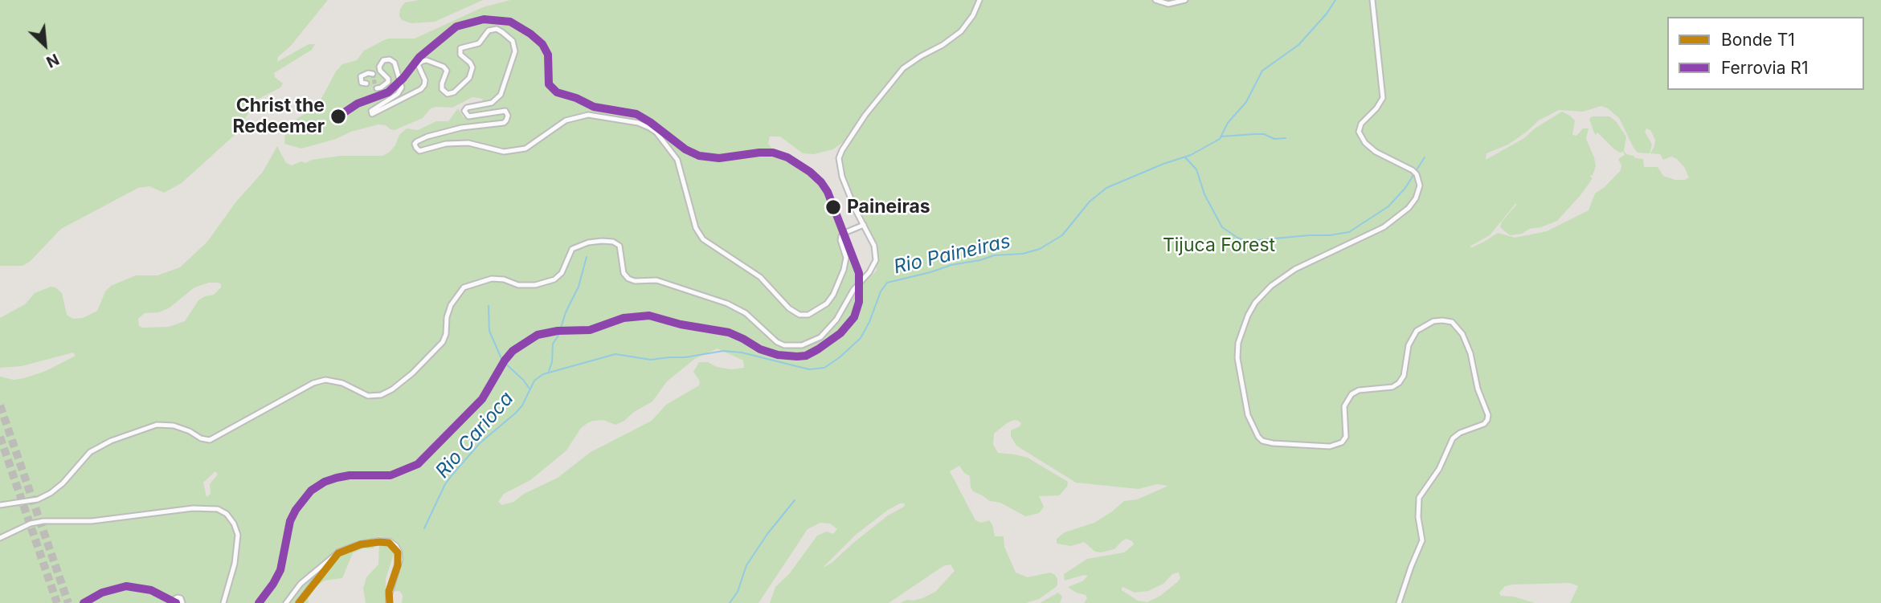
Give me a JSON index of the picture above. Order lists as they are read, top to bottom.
{
  "water": ["Rio Paineiras", "Rio Carioca"],
  "parks": ["Tijuca Forest"],
  "places": ["Christ the Redeemer", "Paineiras"],
  "lines": ["rail line R1", "tram line T1"],
  "legend": ["Bonde T1", "Ferrovia R1"],
  "north": "bottom right"
}
